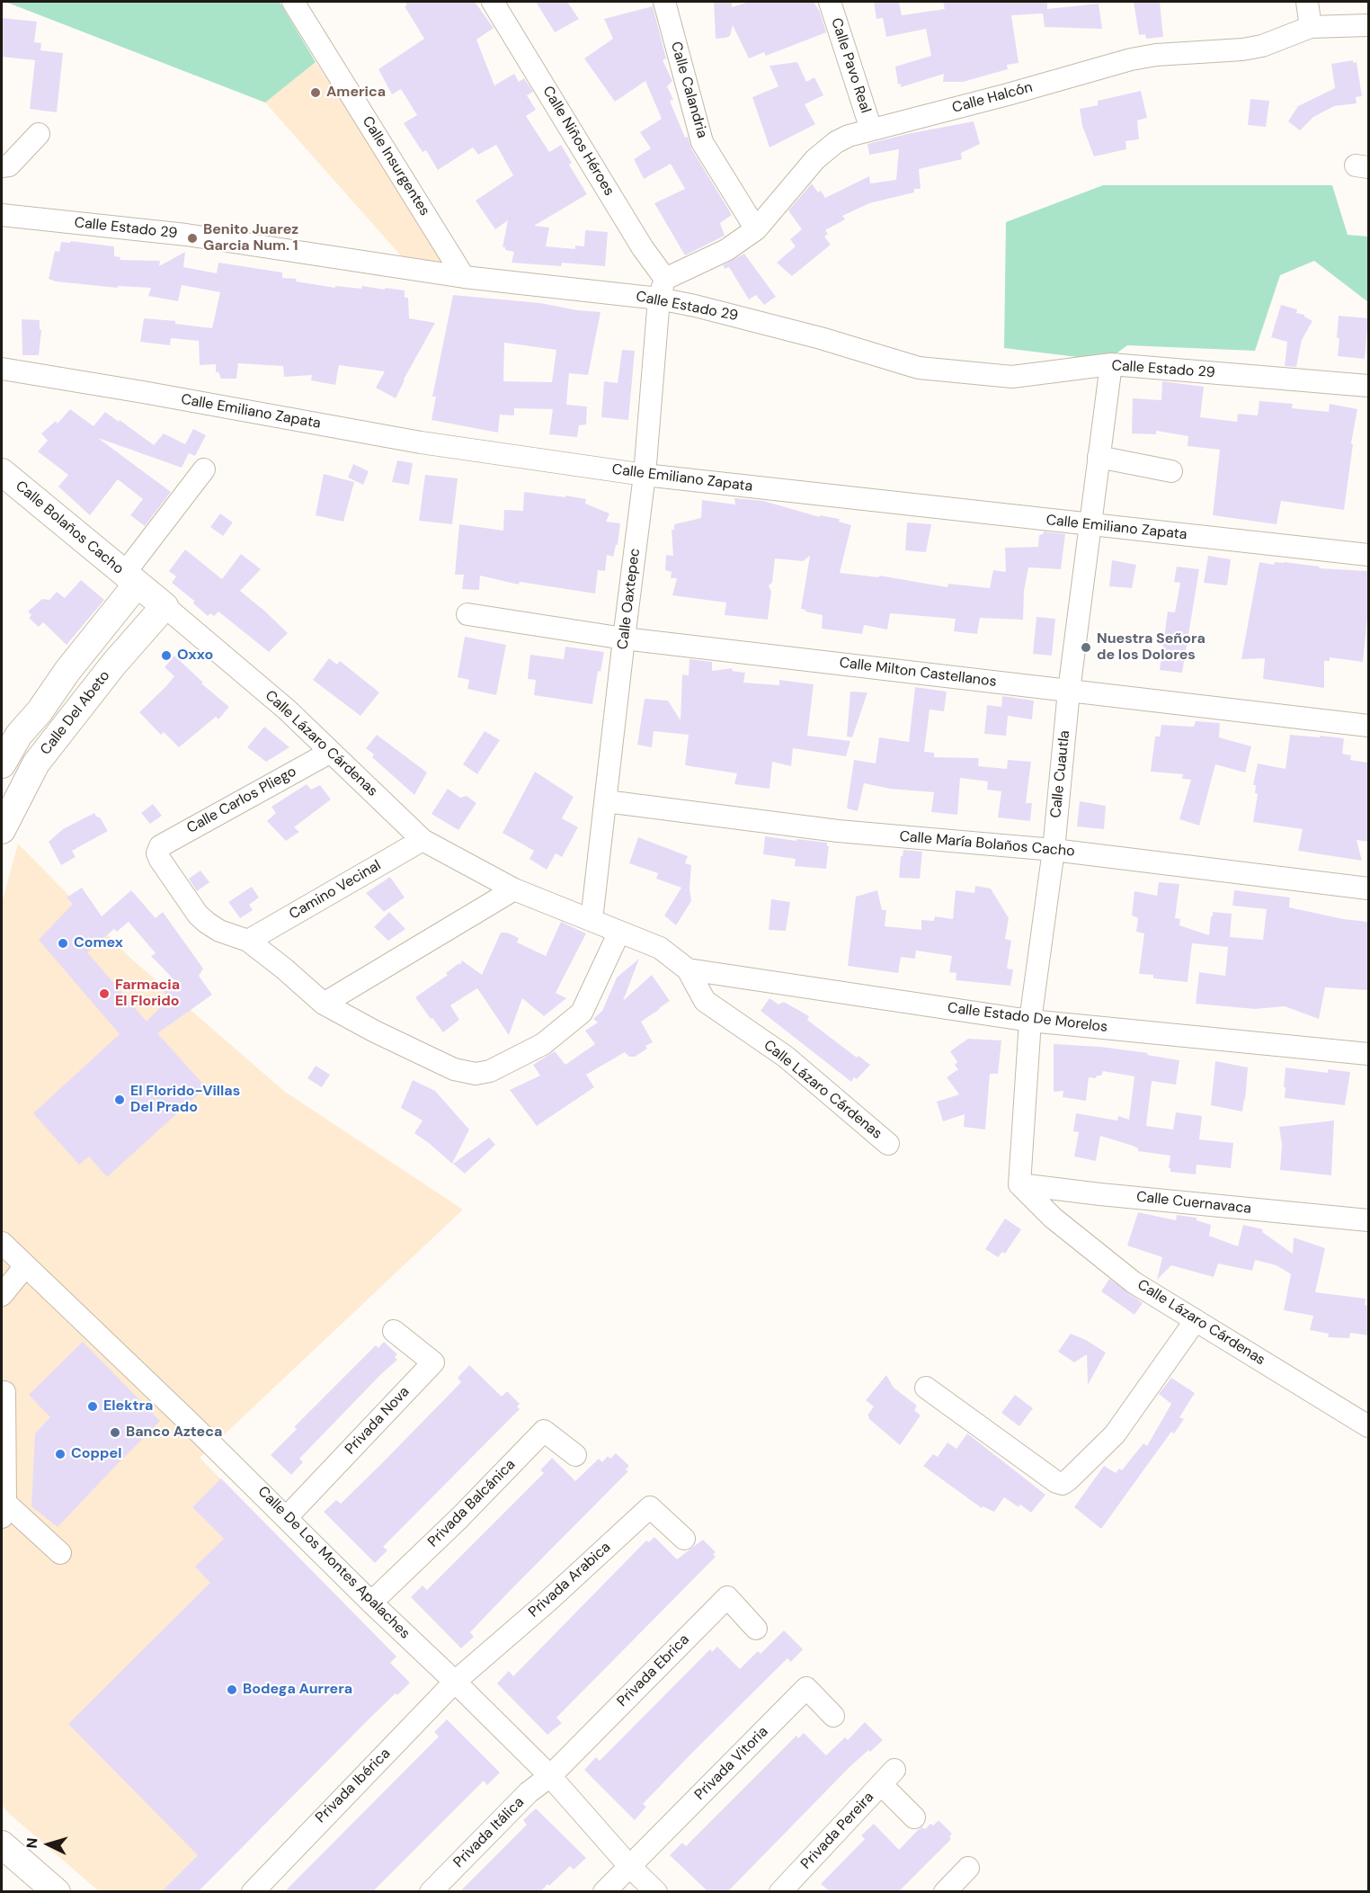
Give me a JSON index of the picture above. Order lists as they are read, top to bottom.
{
  "streets": {
    "main road": ["Calle Bolaños Cacho", "Calle Del Abeto", "Calle Lázaro Cárdenas"],
    "street": [
      "Calle Pavo Real",
      "Calle Calandria",
      "Calle Halcón",
      "Calle Niños Héroes",
      "Calle Insurgentes",
      "Calle Estado 29",
      "Calle Emiliano Zapata",
      "Calle Oaxtepec",
      "Calle Milton Castellanos",
      "Calle Cuautla",
      "Calle Carlos Pliego",
      "Calle María Bolaños Cacho",
      "Camino Vecinal",
      "Calle Estado De Morelos",
      "Calle Cuernavaca",
      "Privada Nova",
      "Privada Balcánica",
      "Calle De Los Montes Apalaches",
      "Privada Arabica",
      "Privada Ebrica",
      "Privada Vitoria",
      "Privada Ibérica",
      "Privada Pereira",
      "Privada Itálica"
    ]
  },
  "crossings": [
    ["Calle Pavo Real", "Calle Halcón"],
    ["Calle Calandria", "Calle Halcón"],
    ["Calle Halcón", "Calle Niños Héroes"],
    ["Calle Halcón", "Calle Estado 29"],
    ["Calle Halcón", "Calle Oaxtepec"],
    ["Calle Niños Héroes", "Calle Estado 29"],
    ["Calle Niños Héroes", "Calle Oaxtepec"],
    ["Calle Insurgentes", "Calle Estado 29"],
    ["Calle Estado 29", "Calle Oaxtepec"],
    ["Calle Estado 29", "Calle Cuautla"],
    ["Calle Emiliano Zapata", "Calle Oaxtepec"],
    ["Calle Emiliano Zapata", "Calle Cuautla"],
    ["Calle Bolaños Cacho", "Calle Del Abeto"],
    ["Calle Bolaños Cacho", "Calle Lázaro Cárdenas"],
    ["Calle Oaxtepec", "Calle Milton Castellanos"],
    ["Calle Oaxtepec", "Calle Lázaro Cárdenas"],
    ["Calle Oaxtepec", "Calle María Bolaños Cacho"],
    ["Calle Milton Castellanos", "Calle Cuautla"],
    ["Calle Del Abeto", "Calle Lázaro Cárdenas"],
    ["Calle Lázaro Cárdenas", "Calle Cuautla"],
    ["Calle Lázaro Cárdenas", "Calle Carlos Pliego"],
    ["Calle Lázaro Cárdenas", "Camino Vecinal"],
    ["Calle Lázaro Cárdenas", "Calle Estado De Morelos"],
    ["Calle Lázaro Cárdenas", "Calle Cuernavaca"],
    ["Calle Cuautla", "Calle María Bolaños Cacho"],
    ["Calle Cuautla", "Calle Estado De Morelos"],
    ["Calle Cuautla", "Calle Cuernavaca"],
    ["Calle Carlos Pliego", "Camino Vecinal"],
    ["Privada Nova", "Calle De Los Montes Apalaches"],
    ["Privada Balcánica", "Calle De Los Montes Apalaches"],
    ["Calle De Los Montes Apalaches", "Privada Arabica"],
    ["Calle De Los Montes Apalaches", "Privada Ebrica"],
    ["Calle De Los Montes Apalaches", "Privada Vitoria"],
    ["Calle De Los Montes Apalaches", "Privada Ibérica"],
    ["Calle De Los Montes Apalaches", "Privada Itálica"],
    ["Privada Arabica", "Privada Ibérica"],
    ["Privada Ebrica", "Privada Itálica"]
  ],
  "places": [
    "America",
    "Benito Juarez Garcia Num. 1",
    "Nuestra Señora de los Dolores",
    "Oxxo",
    "Comex",
    "Farmacia El Florido",
    "El Florido-Villas Del Prado",
    "Elektra",
    "Banco Azteca",
    "Coppel",
    "Bodega Aurrera"
  ],
  "north": "left"
}
